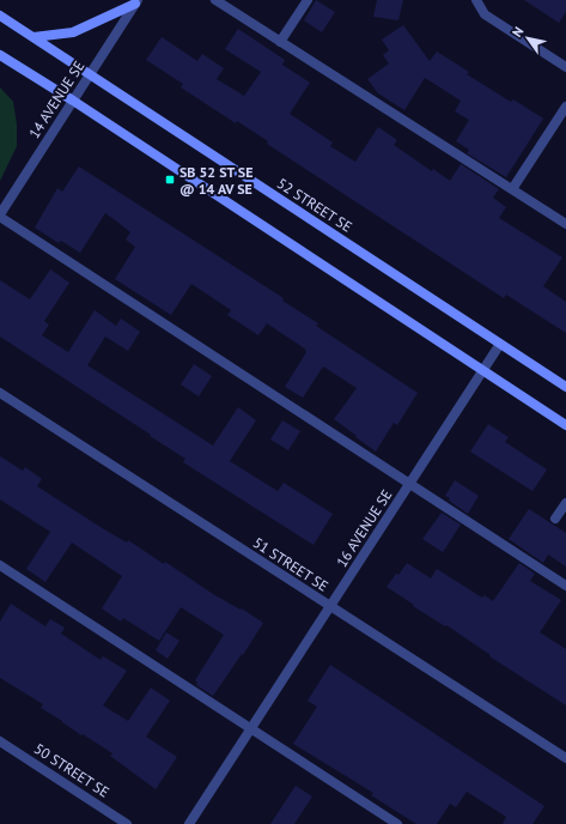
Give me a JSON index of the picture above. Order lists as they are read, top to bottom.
{
  "streets": {
    "main road": ["52 STREET SE"],
    "street": [
      "14 AVENUE SE",
      "16 AVENUE SE",
      "51 STREET SE",
      "50 STREET SE"
    ]
  },
  "crossings": [
    ["14 AVENUE SE", "52 STREET SE"],
    ["52 STREET SE", "16 AVENUE SE"],
    ["16 AVENUE SE", "51 STREET SE"]
  ],
  "places": {
    "transit": ["SB 52 ST SE @ 14 AV SE"]
  },
  "north": "top left"
}
